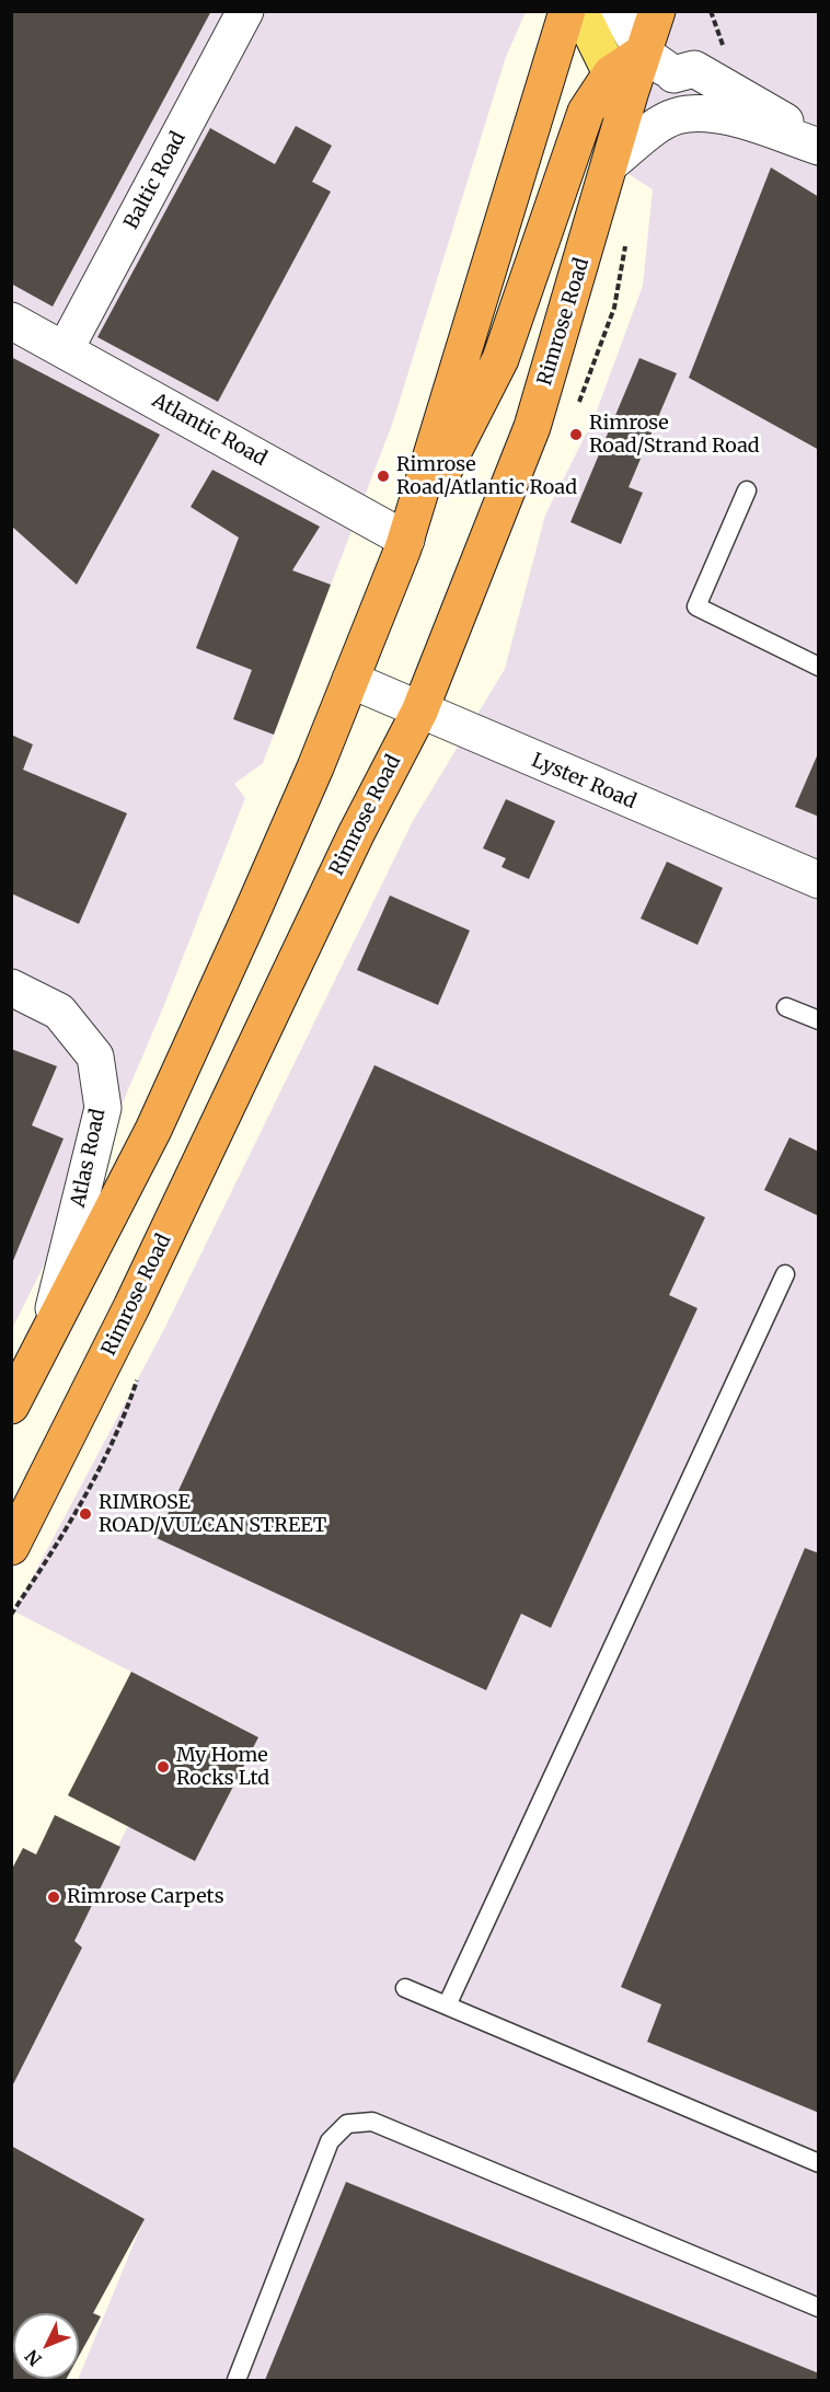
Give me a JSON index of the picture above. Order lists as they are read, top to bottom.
{
  "streets": {
    "highway": ["Rimrose Road"],
    "street": [
      "Baltic Road",
      "Atlantic Road",
      "Lyster Road",
      "Atlas Road"
    ]
  },
  "crossings": [
    ["Baltic Road", "Atlantic Road"],
    ["Rimrose Road", "Lyster Road"]
  ],
  "places": [
    "Rimrose Road/Strand Road",
    "Rimrose Road/Atlantic Road",
    "RIMROSE ROAD/VULCAN STREET",
    "My Home Rocks Ltd",
    "Rimrose Carpets"
  ],
  "north": "bottom left"
}
